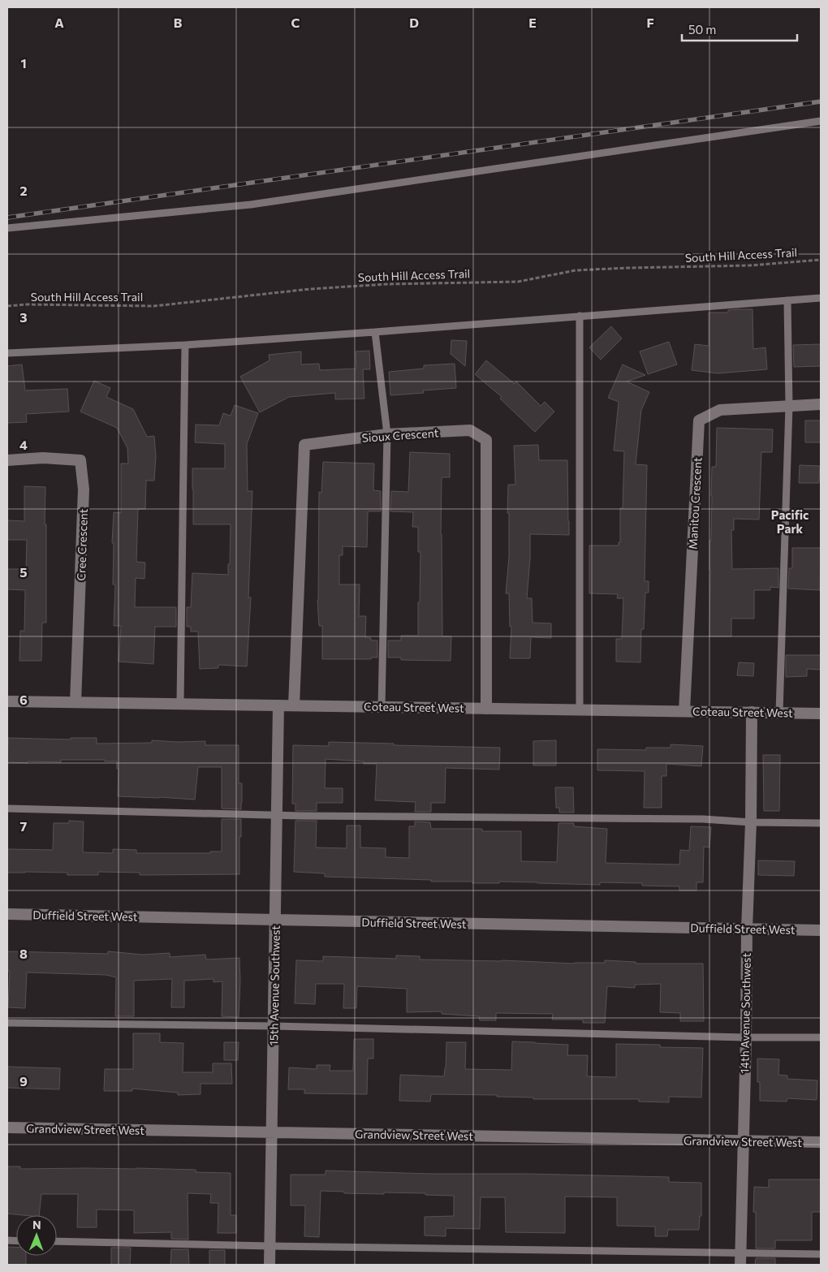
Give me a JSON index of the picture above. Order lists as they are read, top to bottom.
{
  "streets": {
    "street": [
      "Sioux Crescent",
      "Manitou Crescent",
      "Cree Crescent",
      "Coteau Street West",
      "Duffield Street West",
      "15th Avenue Southwest",
      "14th Avenue Southwest",
      "Grandview Street West"
    ],
    "path": ["South Hill Access Trail"]
  },
  "crossings": [
    ["Sioux Crescent", "Coteau Street West"],
    ["Manitou Crescent", "Coteau Street West"],
    ["Cree Crescent", "Coteau Street West"],
    ["Coteau Street West", "15th Avenue Southwest"],
    ["Coteau Street West", "14th Avenue Southwest"],
    ["Duffield Street West", "15th Avenue Southwest"],
    ["Duffield Street West", "14th Avenue Southwest"],
    ["15th Avenue Southwest", "Grandview Street West"],
    ["14th Avenue Southwest", "Grandview Street West"]
  ],
  "districts": ["Pacific Park"],
  "scale_bar": "50 m",
  "north": "top",
  "grid": {
    "columns": [
      "A",
      "B",
      "C",
      "D",
      "E",
      "F"
    ],
    "rows": [
      "1",
      "2",
      "3",
      "4",
      "5",
      "6",
      "7",
      "8",
      "9"
    ]
  }
}
